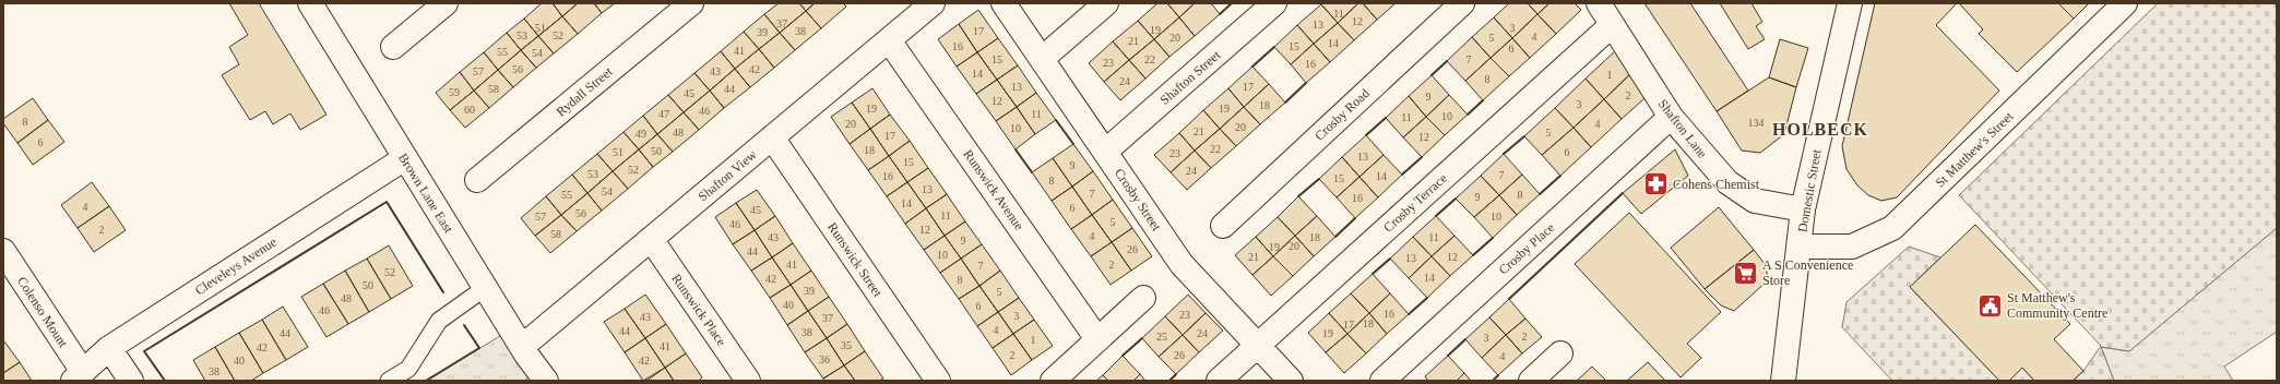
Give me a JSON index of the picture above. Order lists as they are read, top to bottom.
{
  "streets": {
    "street": [
      "Shafton Street",
      "Rydall Street",
      "Crosby Road",
      "Shafton Lane",
      "St Matthew's Street",
      "Shafton View",
      "Runswick Avenue",
      "Domestic Street",
      "Brown Lane East",
      "Crosby Street",
      "Crosby Terrace",
      "Crosby Place",
      "Runswick Street",
      "Cleveleys Avenue",
      "Runswick Place",
      "Colenso Mount"
    ]
  },
  "crossings": [
    ["Shafton Street", "Crosby Street"],
    ["Shafton Lane", "Domestic Street"],
    ["Shafton Lane", "Crosby Terrace"],
    ["Shafton Lane", "Crosby Place"],
    ["St Matthew's Street", "Domestic Street"],
    ["Shafton View", "Runswick Avenue"],
    ["Shafton View", "Brown Lane East"],
    ["Shafton View", "Runswick Street"],
    ["Shafton View", "Runswick Place"],
    ["Brown Lane East", "Cleveleys Avenue"],
    ["Crosby Street", "Crosby Terrace"],
    ["Cleveleys Avenue", "Colenso Mount"]
  ],
  "districts": ["HOLBECK"],
  "places": {
    "pharmacy": ["Cohens Chemist"],
    "supermarket": ["A S Convenience Store"],
    "public building": ["St Matthew's Community Centre"]
  },
  "house_numbers": [
    "11",
    "12",
    "37",
    "13",
    "51",
    "3",
    "19",
    "38",
    "17",
    "39",
    "53",
    "52",
    "4",
    "20",
    "5",
    "21",
    "14",
    "16",
    "15",
    "6",
    "41",
    "55",
    "54",
    "15",
    "22",
    "7",
    "23",
    "16",
    "56",
    "42",
    "57",
    "43",
    "14",
    "1",
    "8",
    "24",
    "13",
    "17",
    "58",
    "44",
    "59",
    "45",
    "2",
    "9",
    "12",
    "3",
    "18",
    "19",
    "19",
    "60",
    "46",
    "47",
    "11",
    "10",
    "11",
    "8",
    "134",
    "20",
    "4",
    "20",
    "10",
    "21",
    "48",
    "5",
    "49",
    "17",
    "12",
    "6",
    "22",
    "18",
    "50",
    "51",
    "6",
    "23",
    "13",
    "15",
    "9",
    "52",
    "24",
    "53",
    "7",
    "16",
    "14",
    "15",
    "8",
    "13",
    "54",
    "7",
    "55",
    "8",
    "9",
    "16",
    "14",
    "4",
    "6",
    "45",
    "56",
    "11",
    "57",
    "10",
    "5",
    "46",
    "2",
    "12",
    "58",
    "4",
    "43",
    "18",
    "11",
    "9",
    "20",
    "19",
    "26",
    "44",
    "10",
    "21",
    "12",
    "13",
    "41",
    "2",
    "7",
    "52",
    "14",
    "42",
    "8",
    "50",
    "39",
    "5",
    "48",
    "40",
    "6",
    "46",
    "16",
    "23",
    "3",
    "43",
    "37",
    "18",
    "17",
    "4",
    "44",
    "38",
    "44",
    "24",
    "19",
    "25",
    "2",
    "3",
    "1",
    "35",
    "41",
    "42",
    "2",
    "26",
    "4",
    "36",
    "40",
    "42",
    "38"
  ]
}
